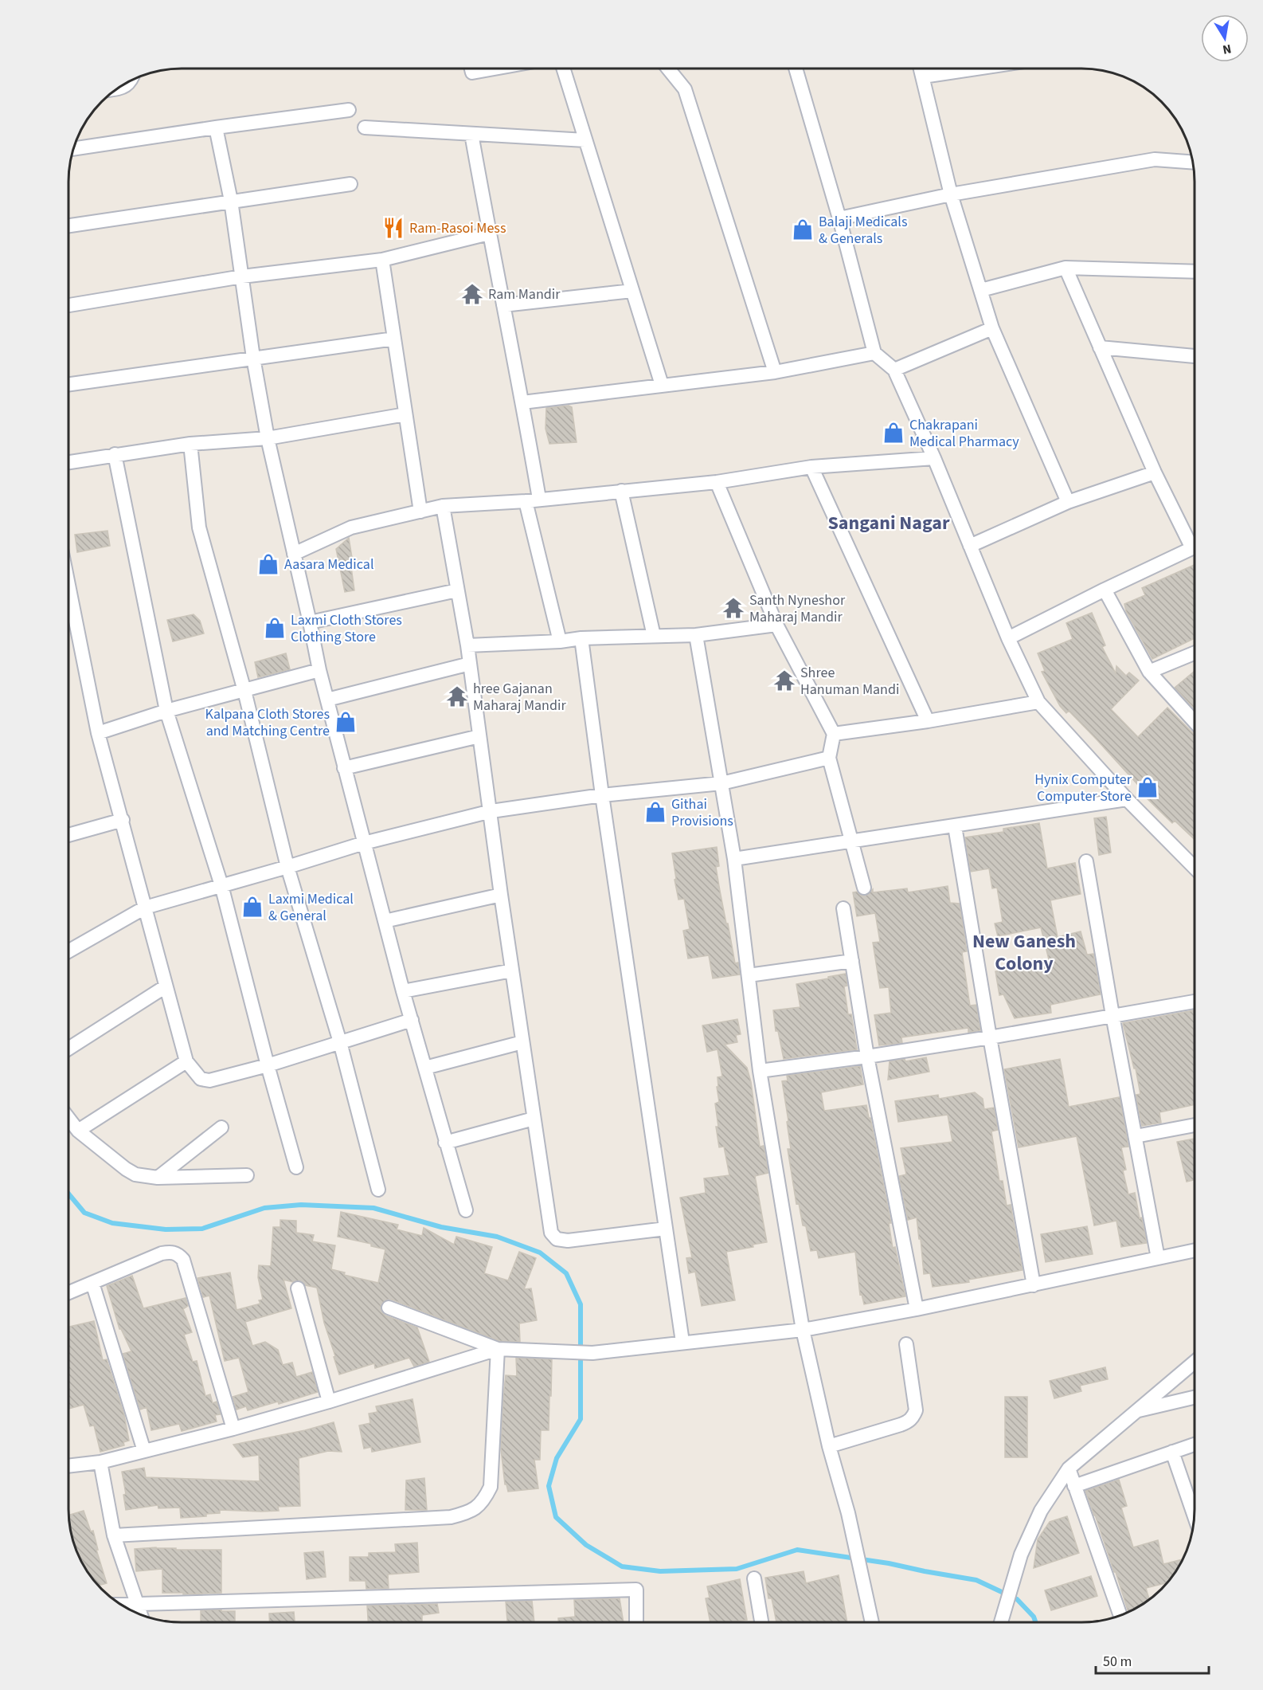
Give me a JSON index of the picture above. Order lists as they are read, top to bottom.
{
  "districts": ["Sangani Nagar", "New Ganesh Colony"],
  "places": {
    "restaurant": ["Ram-Rasoi Mess"],
    "shop": [
      "Balaji Medicals & Generals",
      "Chakrapani Medical Pharmacy",
      "Aasara Medical",
      "Laxmi Cloth Stores Clothing Store",
      "Kalpana Cloth Stores and Matching Centre",
      "Hynix Computer Computer Store",
      "Githai Provisions",
      "Laxmi Medical & General"
    ],
    "temple": [
      "Ram Mandir",
      "Santh Nyneshor Maharaj Mandir",
      "Shree Hanuman Mandi",
      "hree Gajanan Maharaj Mandir"
    ]
  },
  "scale_bar": "50 m",
  "north": "bottom"
}
